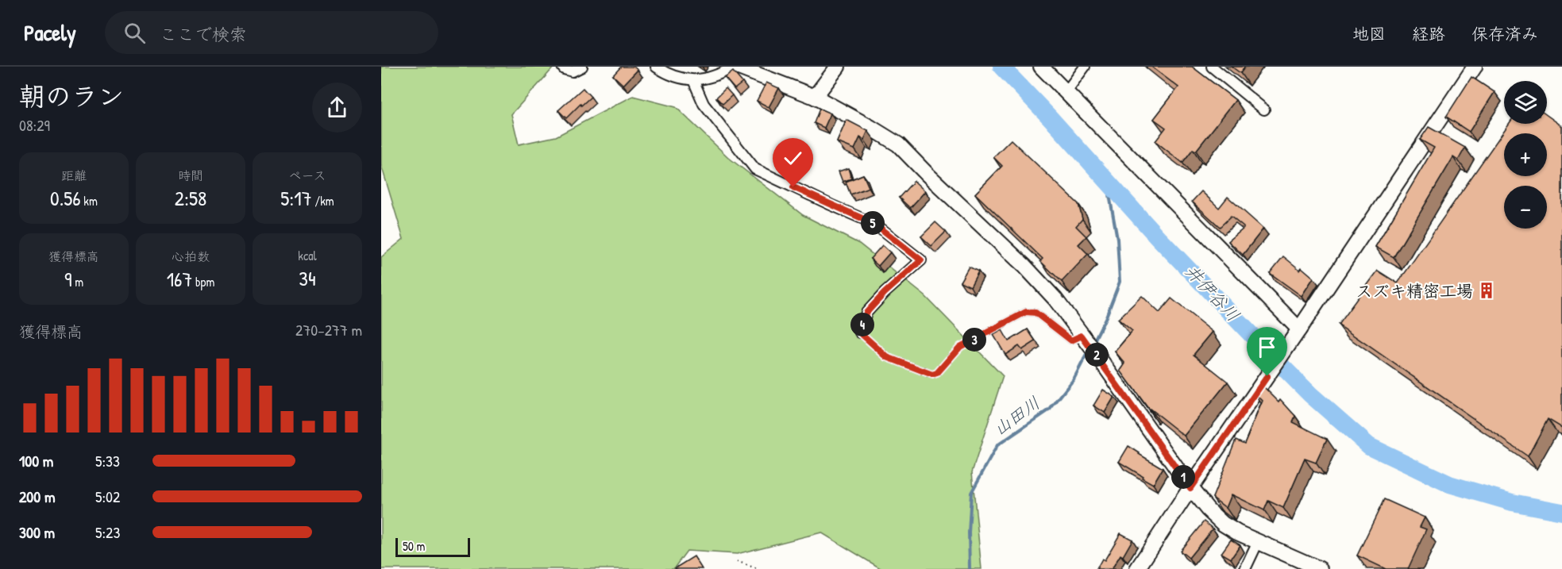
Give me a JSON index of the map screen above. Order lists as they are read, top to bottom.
{
  "water": ["井伊谷川", "山田川"],
  "places": {
    "building": ["スズキ精密工場"]
  },
  "scale_bar": "50 m",
  "page": {
    "header": "Pacely",
    "search": "ここで検索",
    "nav": ["地図", "経路", "保存済み"],
    "heading": ["朝のラン", "08:29"],
    "map_buttons": ["+", "−"],
    "stats": [
      ["距離", "0.56 km"],
      ["時間", "2:58"],
      ["ペース", "5:17 /km"],
      ["獲得標高", "9 m"],
      ["心拍数", "167 bpm"],
      ["kcal", "34"]
    ],
    "pins": [
      "5",
      "4",
      "3",
      "2",
      "1"
    ],
    "chart": ["獲得標高", "270–277 m"],
    "list": [
      {
        "name": "100 m",
        "note": "5:33"
      },
      {
        "name": "200 m",
        "note": "5:02"
      },
      {
        "name": "300 m",
        "note": "5:23"
      }
    ],
    "scale": "50 m"
  }
}
